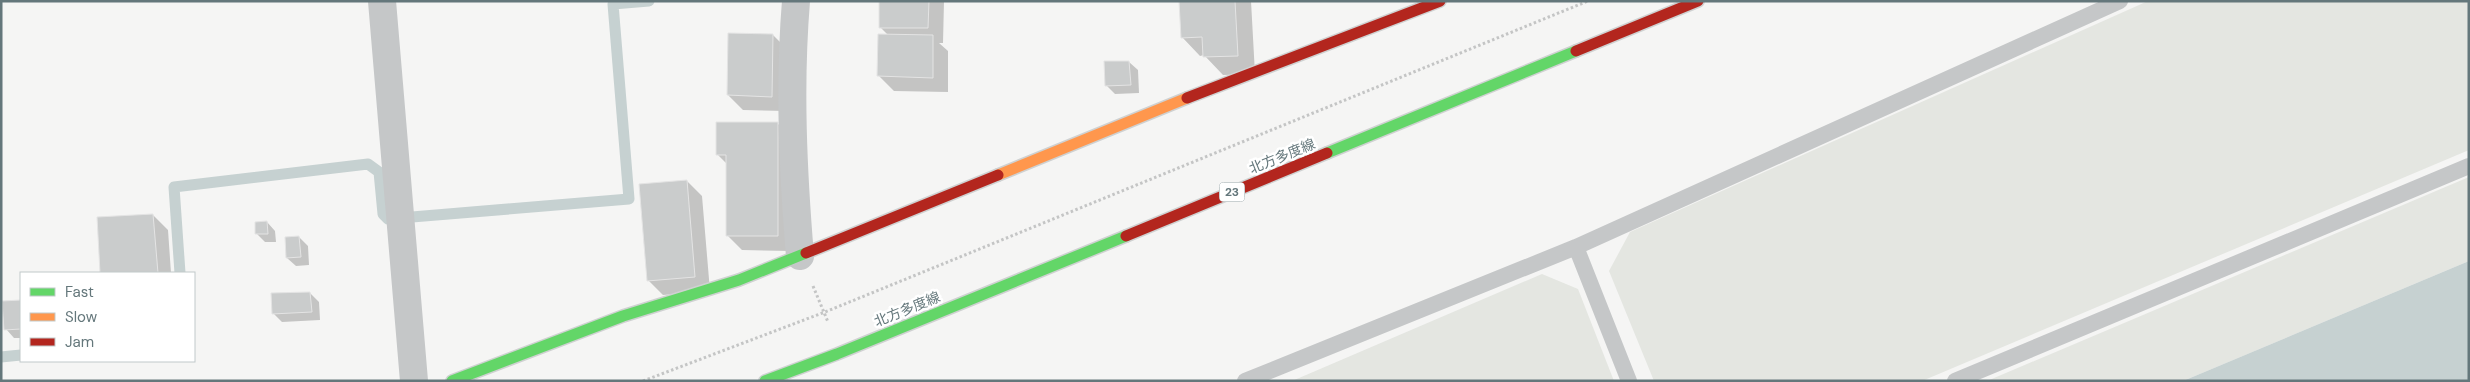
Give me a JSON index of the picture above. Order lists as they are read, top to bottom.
{
  "streets": {
    "street": ["北方多度線", "23"]
  },
  "legend": ["Fast", "Slow", "Jam"]
}
